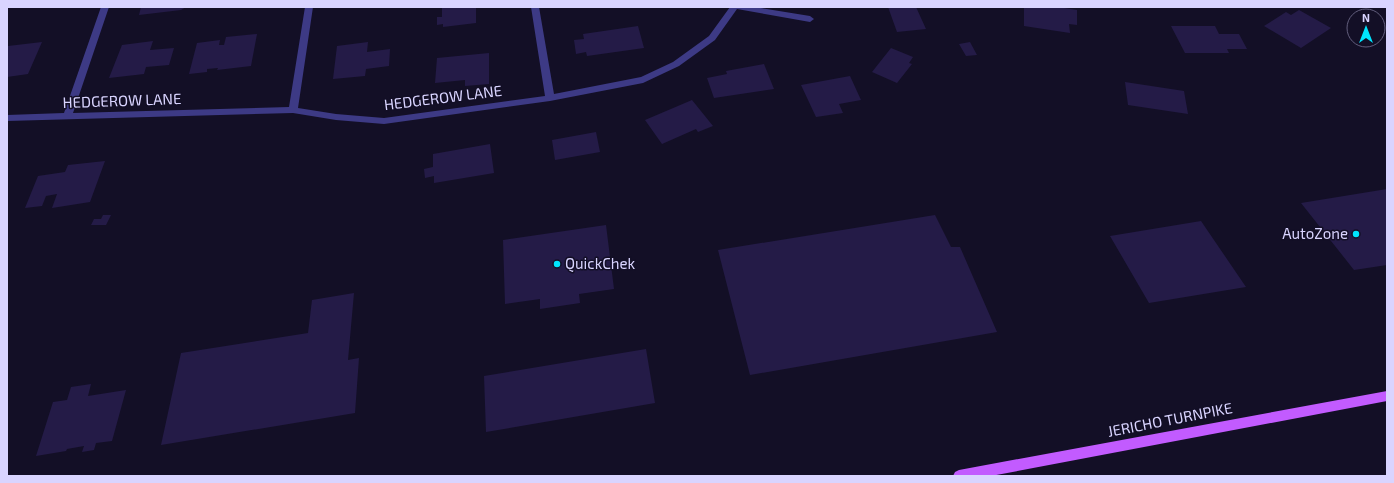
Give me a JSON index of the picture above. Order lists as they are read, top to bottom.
{
  "streets": {
    "main road": ["JERICHO TURNPIKE"],
    "street": ["HEDGEROW LANE"]
  },
  "places": ["AutoZone", "QuickChek"],
  "north": "top"
}
